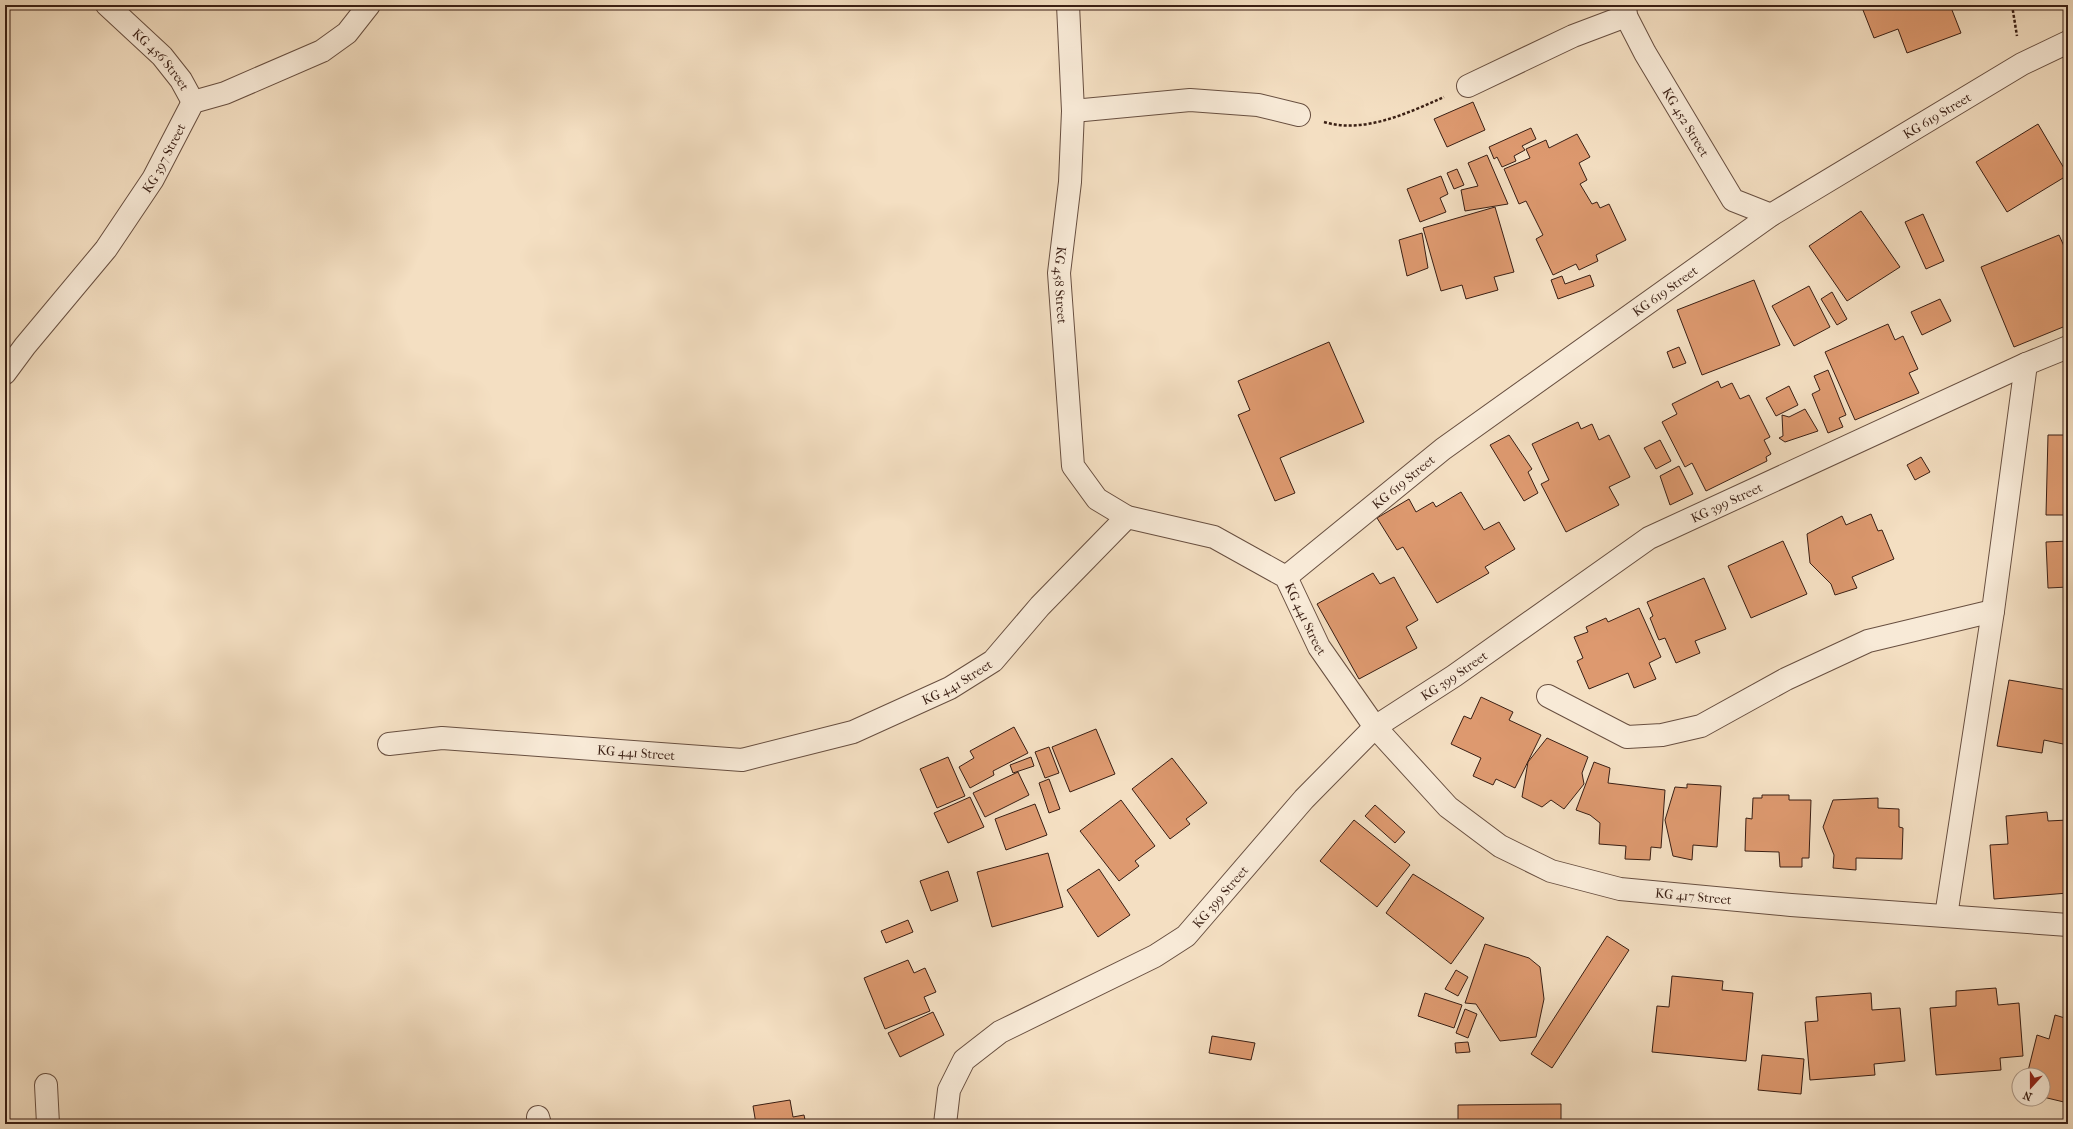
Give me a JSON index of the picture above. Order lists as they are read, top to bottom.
{
  "streets": {
    "street": [
      "KG 456 Street",
      "KG 619 Street",
      "KG 452 Street",
      "KG 397 Street",
      "KG 458 Street",
      "KG 399 Street",
      "KG 441 Street",
      "KG 417 Street"
    ]
  },
  "crossings": [
    ["KG 456 Street", "KG 397 Street"],
    ["KG 619 Street", "KG 452 Street"],
    ["KG 619 Street", "KG 441 Street"],
    ["KG 458 Street", "KG 441 Street"],
    ["KG 399 Street", "KG 441 Street"],
    ["KG 399 Street", "KG 417 Street"],
    ["KG 441 Street", "KG 417 Street"]
  ],
  "north": "bottom"
}
